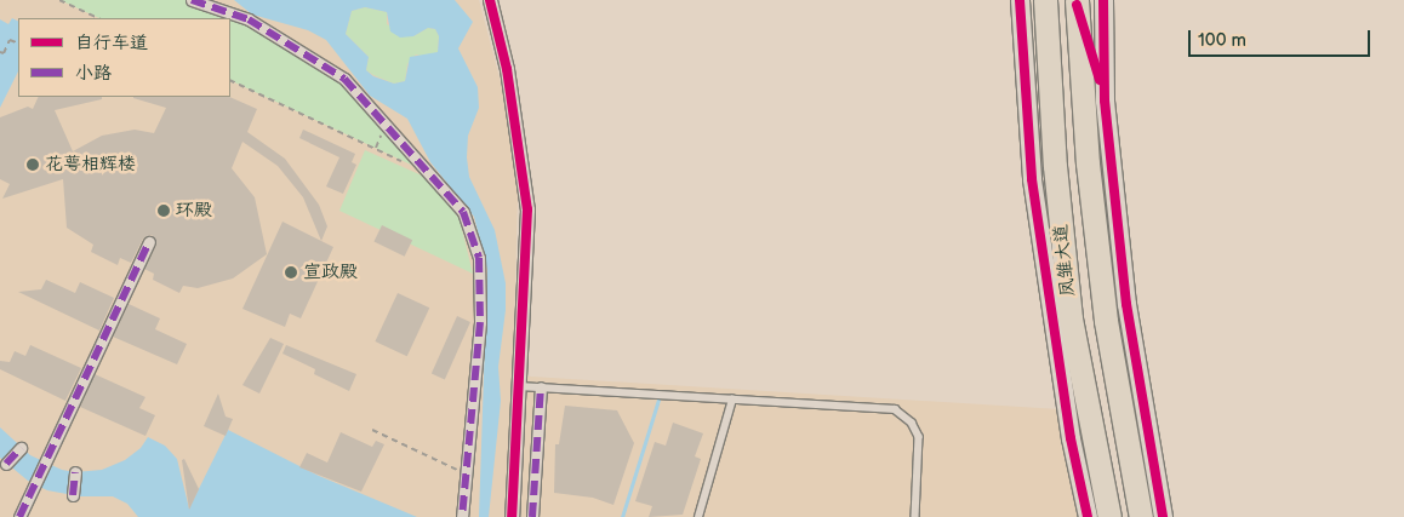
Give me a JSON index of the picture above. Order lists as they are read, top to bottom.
{
  "streets": {
    "main road": ["凤雏大道"]
  },
  "places": ["花萼相辉楼", "环殿", "宣政殿"],
  "legend": ["自行车道", "小路"],
  "scale_bar": "100 m"
}
